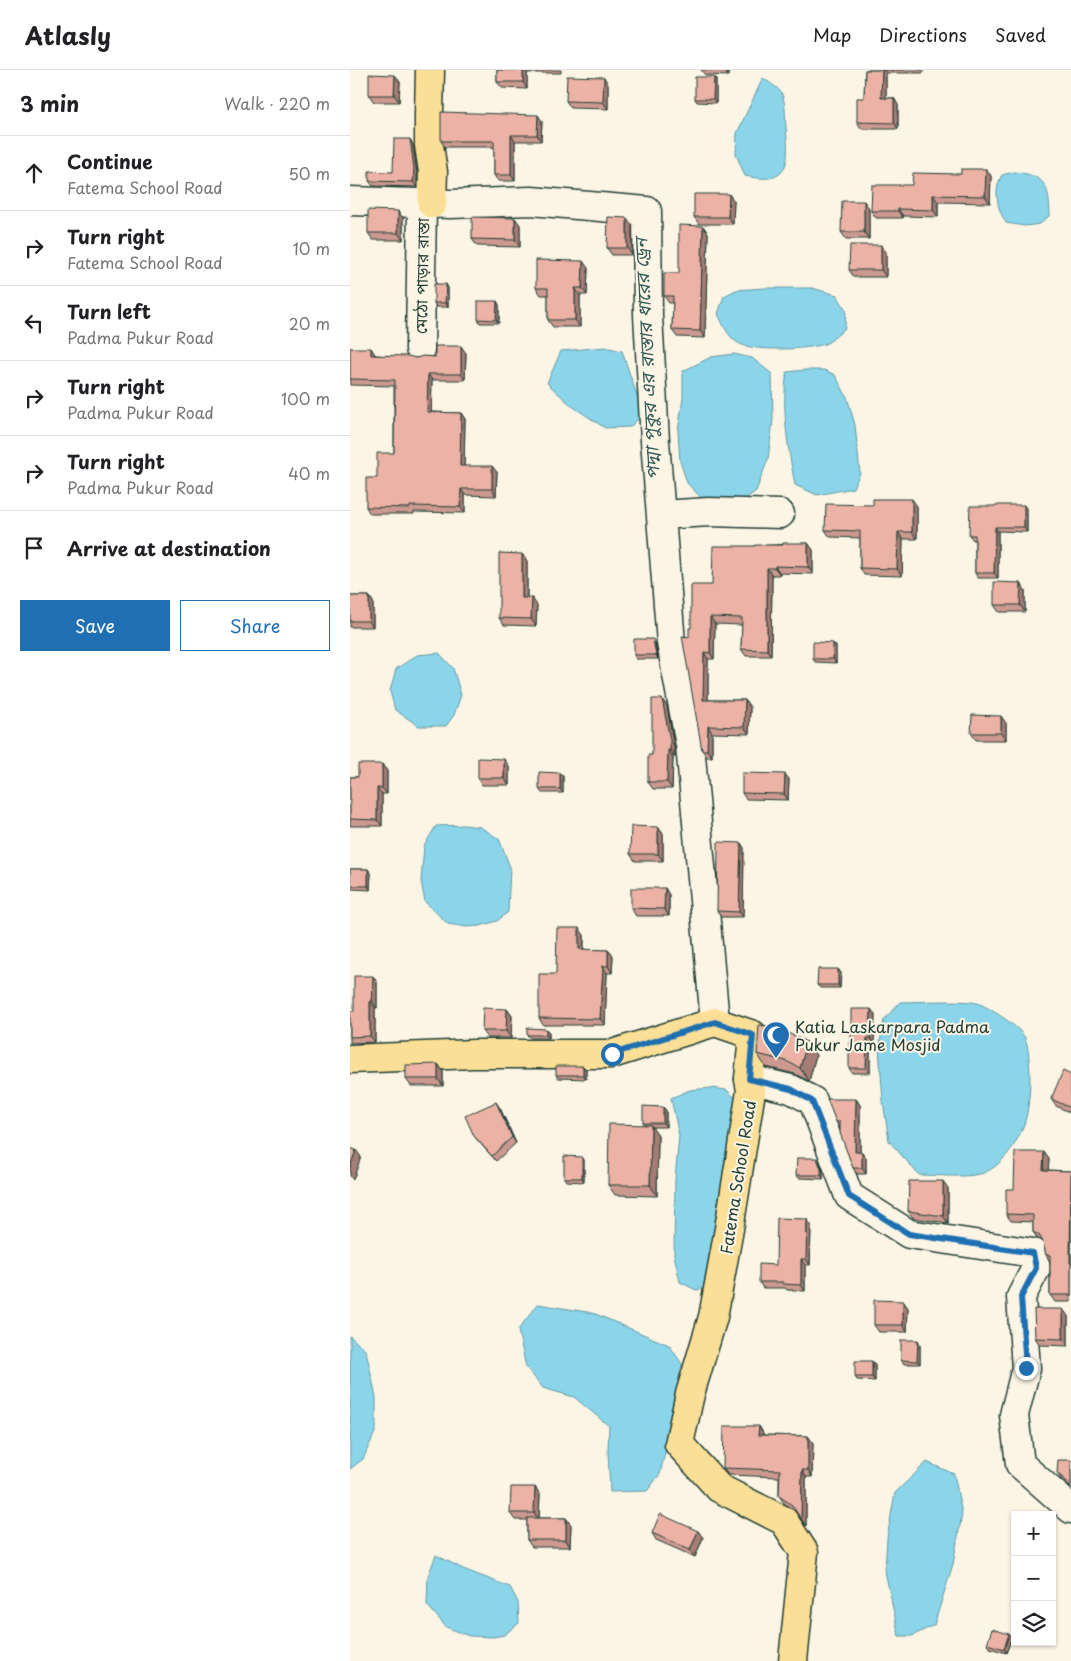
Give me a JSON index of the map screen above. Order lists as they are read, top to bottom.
{
  "streets": {
    "main road": ["Fatema School Road"],
    "street": ["মেঠো পাড়ার রাস্তা"]
  },
  "water": ["পদ্মা পুকুর এর রাস্তার ধারের ড্রেন"],
  "places": {
    "mosque": ["Katia Laskarpara Padma Pukur Jame Mosjid"]
  },
  "page": {
    "header": "Atlasly",
    "nav": ["Map", "Directions", "Saved"],
    "heading": ["3 min", "Walk · 220 m"],
    "list": [
      ["Continue", "Fatema School Road", "50 m"],
      ["Turn right", "Fatema School Road", "10 m"],
      ["Turn left", "Padma Pukur Road", "20 m"],
      ["Turn right", "Padma Pukur Road", "100 m"],
      ["Turn right", "Padma Pukur Road", "40 m"],
      "Arrive at destination"
    ],
    "buttons": ["Save", "Share"],
    "map_buttons": ["+", "−"]
  }
}
